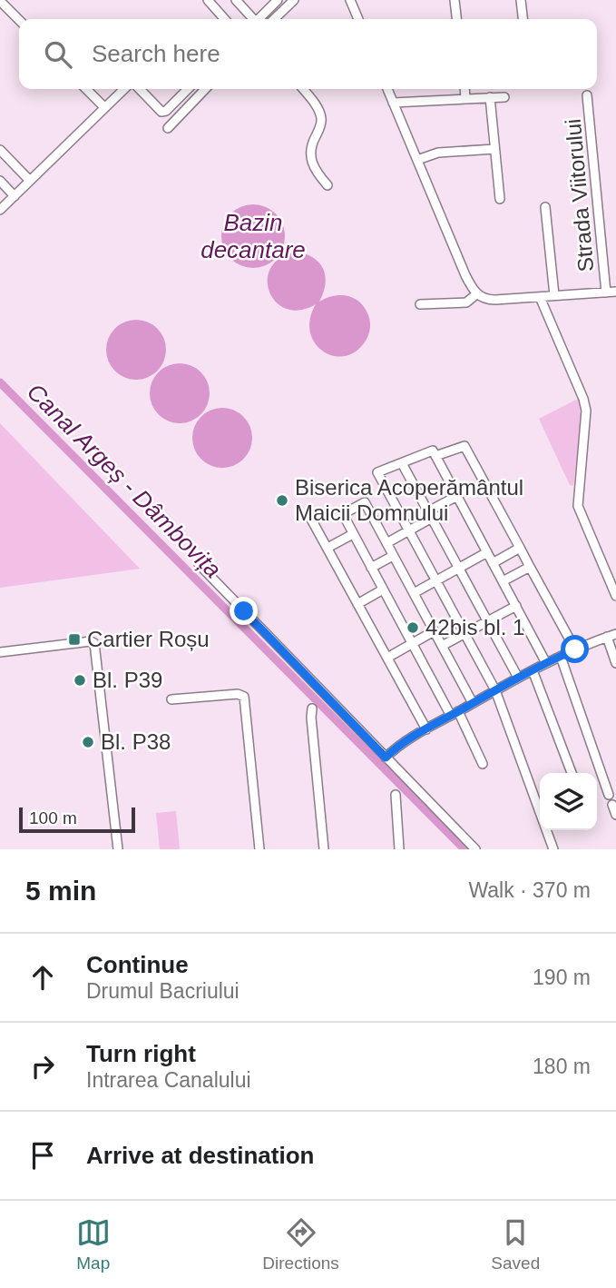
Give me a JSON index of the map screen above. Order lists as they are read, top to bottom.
{
  "streets": {
    "street": ["Strada Viitorului"]
  },
  "water": ["Bazin decantare", "Canal Argeș - Dâmbovița"],
  "places": {
    "other": [
      "Biserica Acoperământul Maicii Domnului",
      "42bis bl. 1",
      "Bl. P39",
      "Bl. P38"
    ],
    "transit": ["Cartier Roșu"]
  },
  "scale_bar": "100 m",
  "page": {
    "search": "Search here",
    "scale": "100 m",
    "heading": ["5 min", "Walk · 370 m"],
    "list": [
      ["Continue", "Drumul Bacriului", "190 m"],
      ["Turn right", "Intrarea Canalului", "180 m"],
      "Arrive at destination"
    ],
    "nav": ["Map", "Directions", "Saved"]
  }
}
